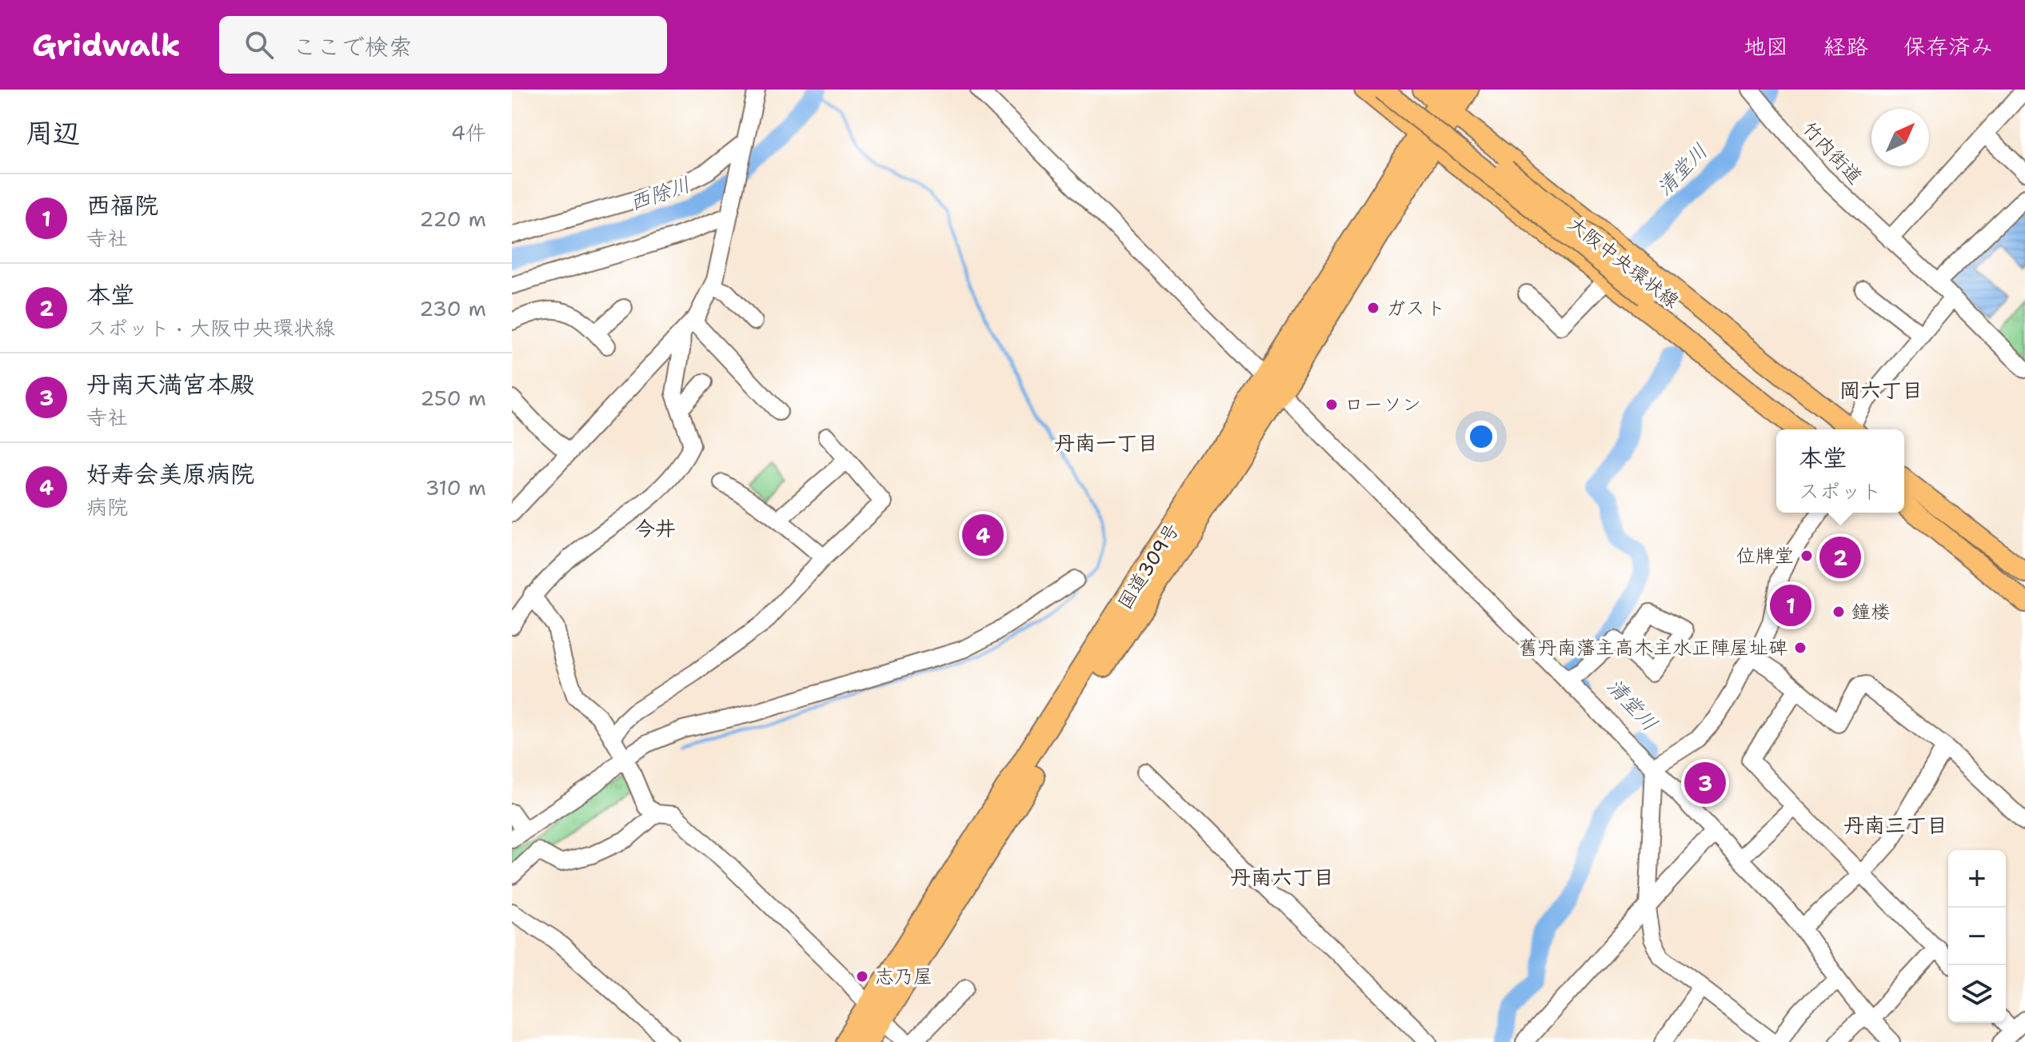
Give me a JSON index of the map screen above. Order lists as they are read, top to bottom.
{
  "streets": {
    "highway": ["国道309号"],
    "main road": ["大阪中央環状線"],
    "street": ["竹内街道"]
  },
  "districts": [
    "岡六丁目",
    "丹南一丁目",
    "今井",
    "丹南三丁目",
    "丹南六丁目"
  ],
  "water": ["清堂川", "西除川"],
  "places": [
    "ガスト",
    "ローソン",
    "位牌堂",
    "鐘楼",
    "舊丹南藩主高木主水正陣屋址碑",
    "志乃屋"
  ],
  "north": "top right",
  "page": {
    "header": "Gridwalk",
    "search": "ここで検索",
    "nav": ["地図", "経路", "保存済み"],
    "heading": ["周辺", "4件"],
    "list": [
      {
        "mark": "1",
        "name": "西福院",
        "note": "寺社",
        "value": "220 m"
      },
      {
        "mark": "2",
        "name": "本堂",
        "note": "スポット · 大阪中央環状線",
        "value": "230 m"
      },
      {
        "mark": "3",
        "name": "丹南天満宮本殿",
        "note": "寺社",
        "value": "250 m"
      },
      {
        "mark": "4",
        "name": "好寿会美原病院",
        "note": "病院",
        "value": "310 m"
      }
    ],
    "popup": ["本堂", "スポット"],
    "pins": [
      "4",
      "2",
      "1",
      "3"
    ],
    "map_buttons": ["+", "−"]
  }
}
